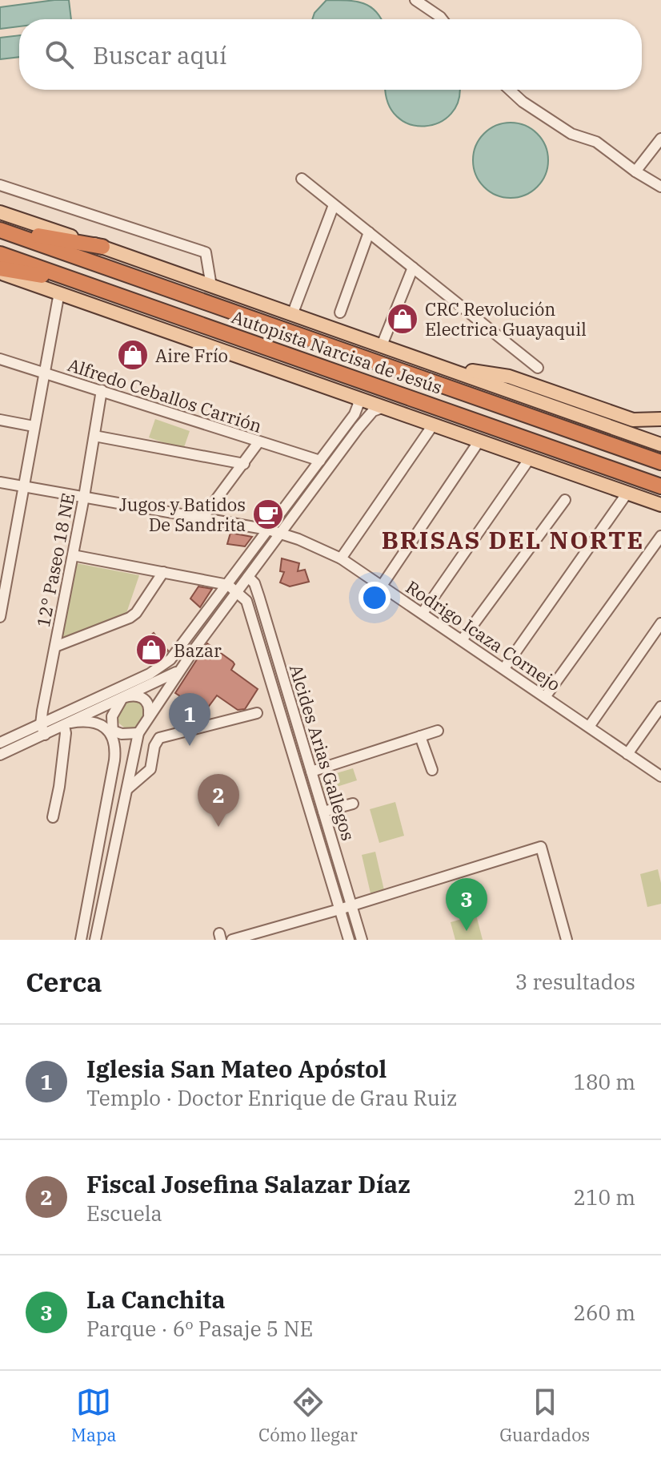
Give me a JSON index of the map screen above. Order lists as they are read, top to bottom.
{
  "streets": {
    "highway": ["Autopista Narcisa de Jesús"],
    "street": [
      "Alfredo Ceballos Carrión",
      "12° Paseo 18 NE",
      "Rodrigo Icaza Cornejo",
      "Alcides Arias Gallegos"
    ]
  },
  "crossings": [
    ["Alfredo Ceballos Carrión", "12° Paseo 18 NE"],
    ["12° Paseo 18 NE", "Rodrigo Icaza Cornejo"]
  ],
  "districts": ["BRISAS DEL NORTE"],
  "places": {
    "shop": ["CRC Revolución Electrica Guayaquil", "Aire Frío", "Bazar"],
    "cafe": ["Jugos y Batidos De Sandrita"]
  },
  "page": {
    "search": "Buscar aquí",
    "pins": ["1", "2", "3"],
    "heading": ["Cerca", "3 resultados"],
    "list": [
      {
        "mark": "1",
        "name": "Iglesia San Mateo Apóstol",
        "note": "Templo · Doctor Enrique de Grau Ruiz",
        "value": "180 m"
      },
      {
        "mark": "2",
        "name": "Fiscal Josefina Salazar Díaz",
        "note": "Escuela",
        "value": "210 m"
      },
      {
        "mark": "3",
        "name": "La Canchita",
        "note": "Parque · 6º Pasaje 5 NE",
        "value": "260 m"
      }
    ],
    "nav": ["Mapa", "Cómo llegar", "Guardados"]
  }
}
